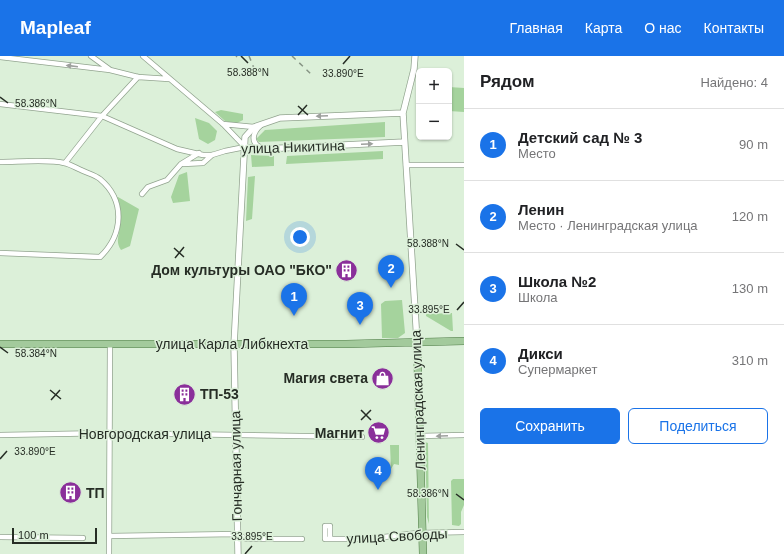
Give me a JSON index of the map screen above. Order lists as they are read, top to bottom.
{
  "streets": {
    "main road": ["улица Карла Либкнехта", "Ленинградская улица"],
    "street": [
      "улица Никитина",
      "Новгородская улица",
      "Гончарная улица",
      "улица Свободы"
    ]
  },
  "crossings": [
    ["улица Никитина", "Ленинградская улица"],
    ["улица Никитина", "Гончарная улица"],
    ["улица Карла Либкнехта", "Ленинградская улица"],
    ["улица Карла Либкнехта", "Гончарная улица"],
    ["Ленинградская улица", "улица Свободы"],
    ["Новгородская улица", "Гончарная улица"]
  ],
  "places": {
    "building": ["Дом культуры ОАО \"БКО\"", "ТП-53", "ТП"],
    "shop": ["Магия света"],
    "supermarket": ["Магнит"]
  },
  "scale_bar": "100 m",
  "page": {
    "header": "Mapleaf",
    "nav": [
      "Главная",
      "Карта",
      "О нас",
      "Контакты"
    ],
    "heading": ["Рядом", "Найдено: 4"],
    "map_buttons": ["+", "−"],
    "list": [
      {
        "mark": "1",
        "name": "Детский сад № 3",
        "note": "Место",
        "value": "90 m"
      },
      {
        "mark": "2",
        "name": "Ленин",
        "note": "Место · Ленинградская улица",
        "value": "120 m"
      },
      {
        "mark": "3",
        "name": "Школа №2",
        "note": "Школа",
        "value": "130 m"
      },
      {
        "mark": "4",
        "name": "Дикси",
        "note": "Супермаркет",
        "value": "310 m"
      }
    ],
    "pins": [
      "2",
      "1",
      "3",
      "4"
    ],
    "buttons": ["Сохранить", "Поделиться"],
    "scale": "100 m"
  },
  "coordinates": [
    "58.388°N",
    "33.890°E",
    "58.386°N",
    "33.895°E",
    "58.384°N"
  ]
}
